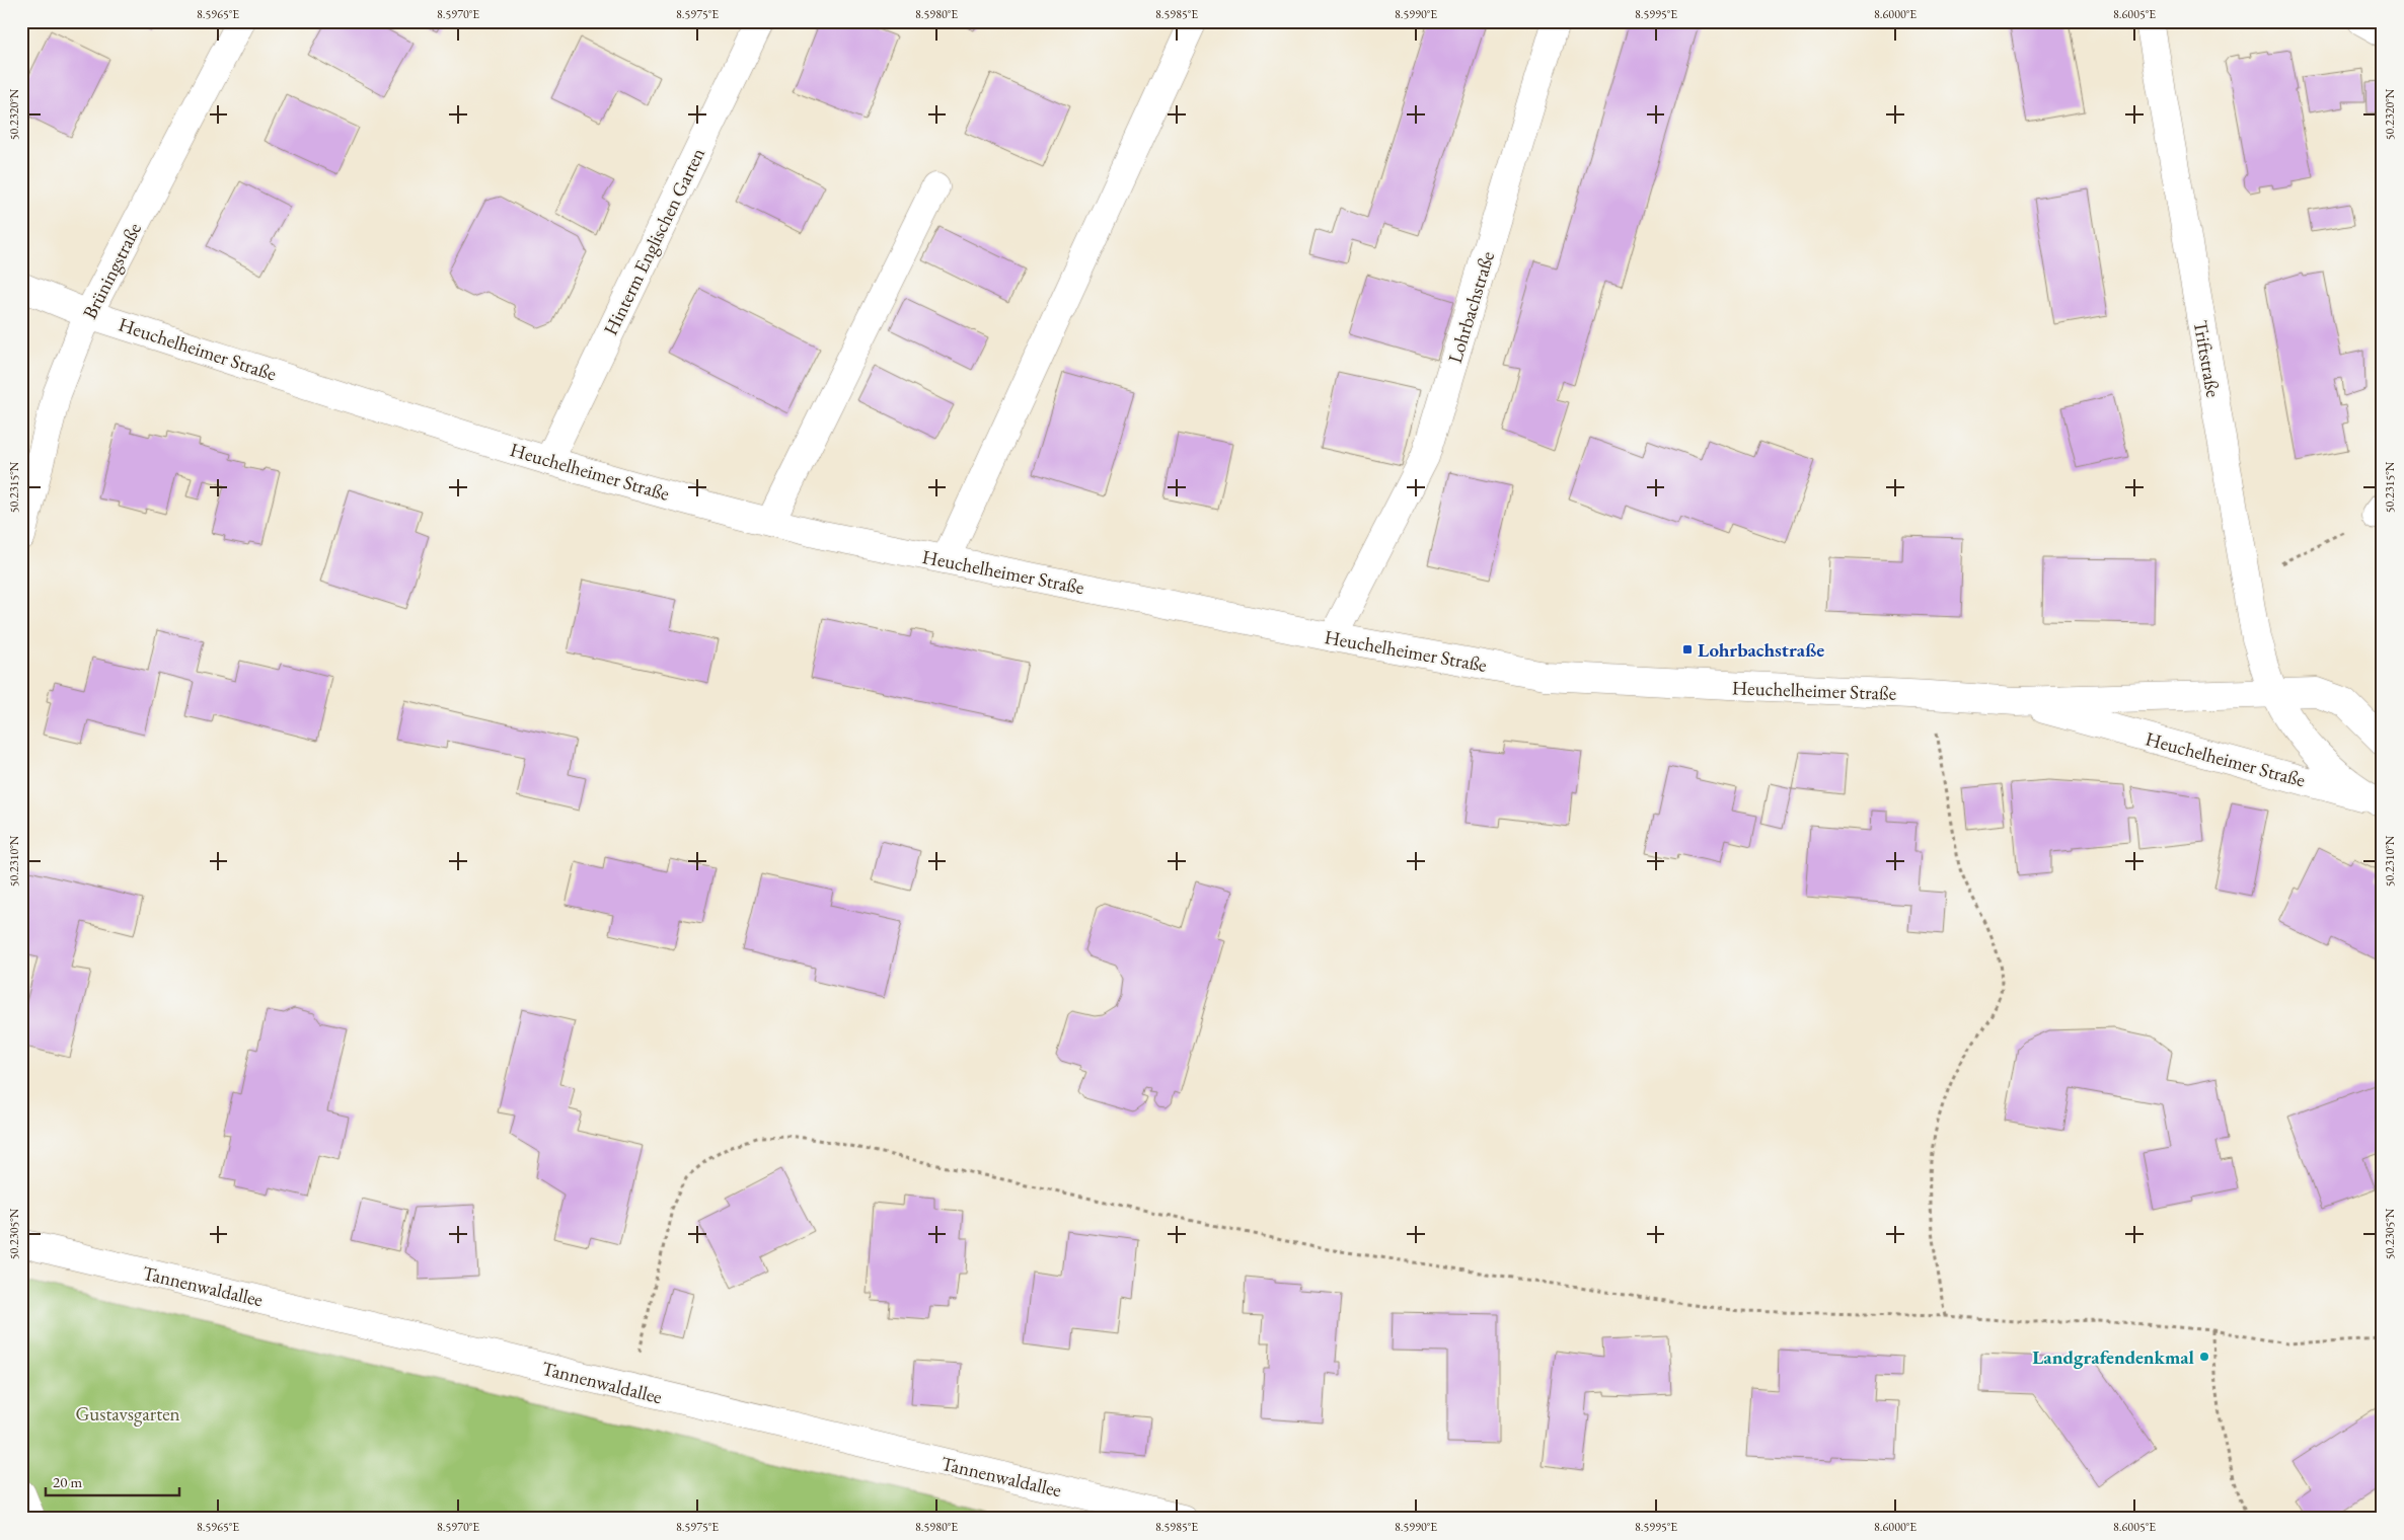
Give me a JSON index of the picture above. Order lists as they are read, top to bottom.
{
  "streets": {
    "street": [
      "Hinterm Englischen Garten",
      "Brüningstraße",
      "Lohrbachstraße",
      "Heuchelheimer Straße",
      "Triftstraße",
      "Tannenwaldallee"
    ]
  },
  "crossings": [
    ["Hinterm Englischen Garten", "Heuchelheimer Straße"],
    ["Brüningstraße", "Heuchelheimer Straße"],
    ["Lohrbachstraße", "Heuchelheimer Straße"],
    ["Heuchelheimer Straße", "Triftstraße"]
  ],
  "parks": ["Gustavsgarten"],
  "places": {
    "transit": ["Lohrbachstraße"],
    "other": ["Landgrafendenkmal"]
  },
  "scale_bar": "20 m",
  "coordinates": [
    "8.5965°E",
    "8.5970°E",
    "8.5975°E",
    "8.5980°E",
    "8.5985°E",
    "8.5990°E",
    "8.5995°E",
    "8.6000°E",
    "8.6005°E",
    "50.2320°N",
    "50.2315°N",
    "50.2310°N",
    "50.2305°N"
  ]
}
